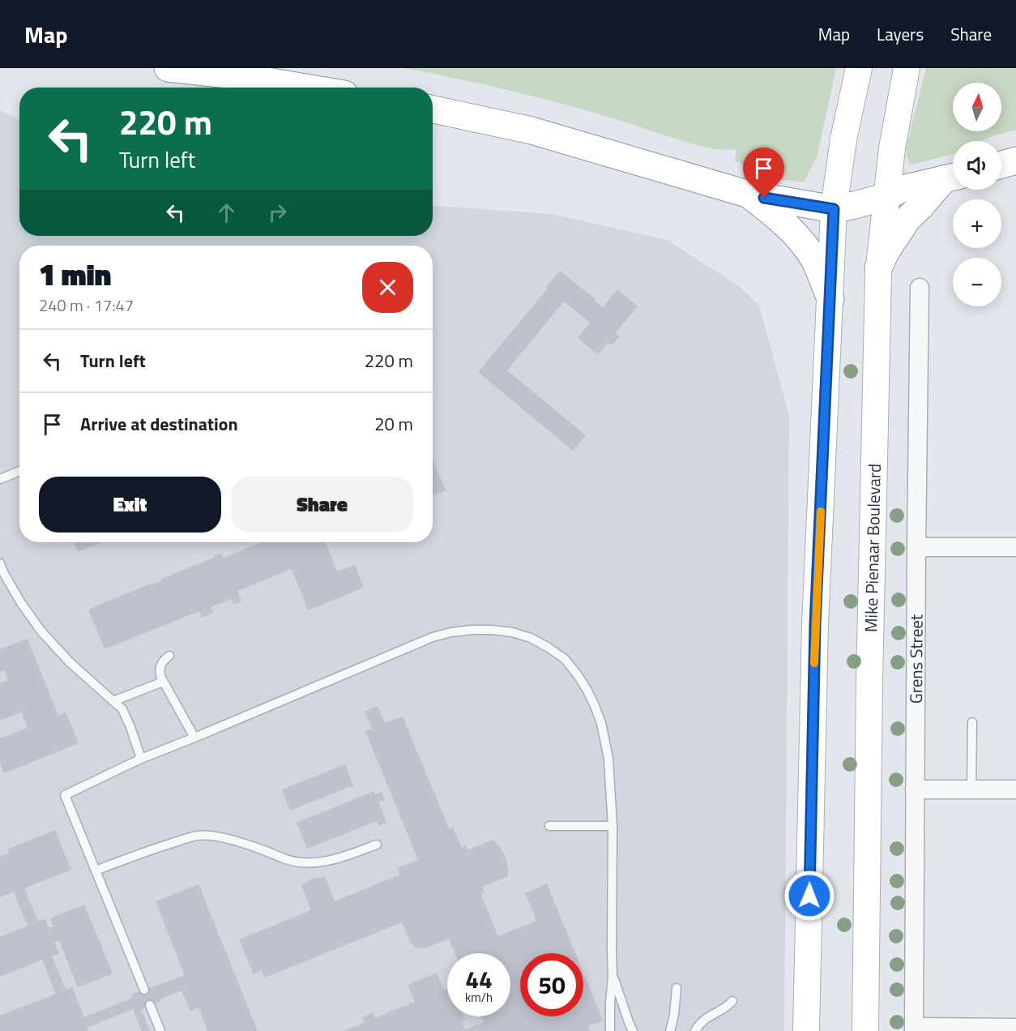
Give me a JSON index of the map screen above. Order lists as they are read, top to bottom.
{
  "streets": {
    "main road": ["Mike Pienaar Boulevard"],
    "street": ["Grens Street"]
  },
  "north": "top",
  "page": {
    "header": "Map",
    "nav": ["Map", "Layers", "Share"],
    "map_buttons": ["+", "−"],
    "turn": ["220 m", "Turn left"],
    "heading": ["1 min", "240 m · 17:47"],
    "list": [
      {
        "name": "Turn left",
        "value": "220 m"
      },
      {
        "name": "Arrive at destination",
        "value": "20 m"
      }
    ],
    "buttons": ["Exit", "Share"],
    "speed": "44 km/h",
    "limit": "50"
  }
}
